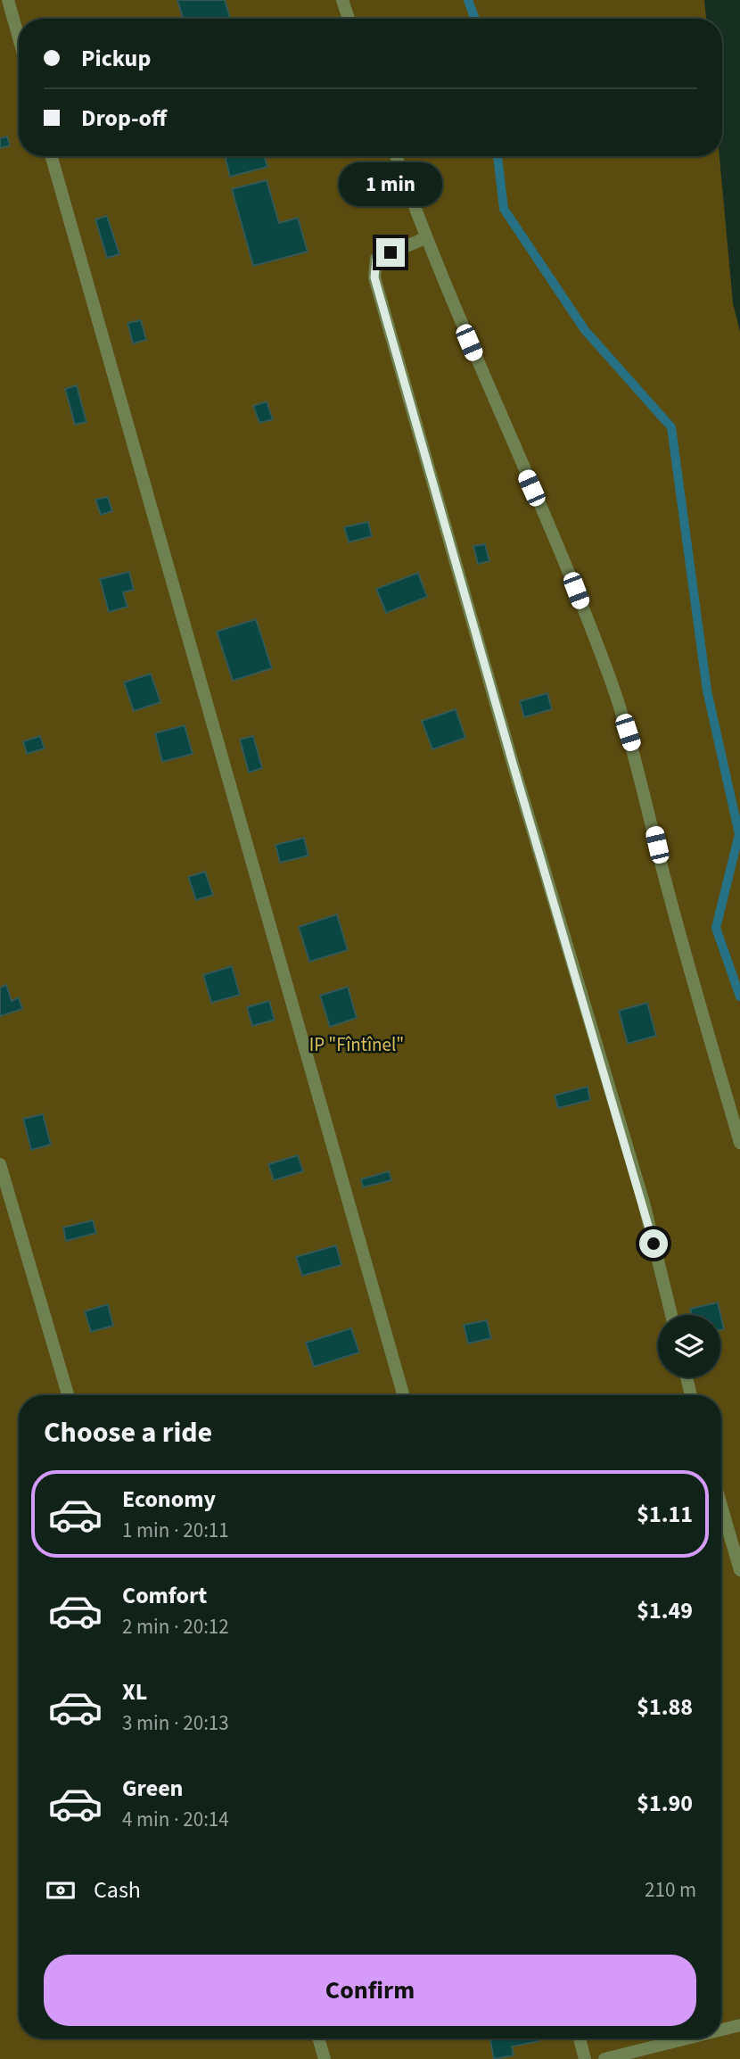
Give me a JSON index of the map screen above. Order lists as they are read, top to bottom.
{
  "parks": ["IP \"Fîntînel\""],
  "page": {
    "banner": ["Pickup", "Drop-off"],
    "bubble": "1 min",
    "heading": "Choose a ride",
    "list": [
      {
        "name": "Economy",
        "note": "1 min · 20:11",
        "value": "$1.11"
      },
      {
        "name": "Comfort",
        "note": "2 min · 20:12",
        "value": "$1.49"
      },
      {
        "name": "XL",
        "note": "3 min · 20:13",
        "value": "$1.88"
      },
      {
        "name": "Green",
        "note": "4 min · 20:14",
        "value": "$1.90"
      }
    ],
    "pay": ["Cash", "210 m"],
    "buttons": "Confirm"
  }
}
